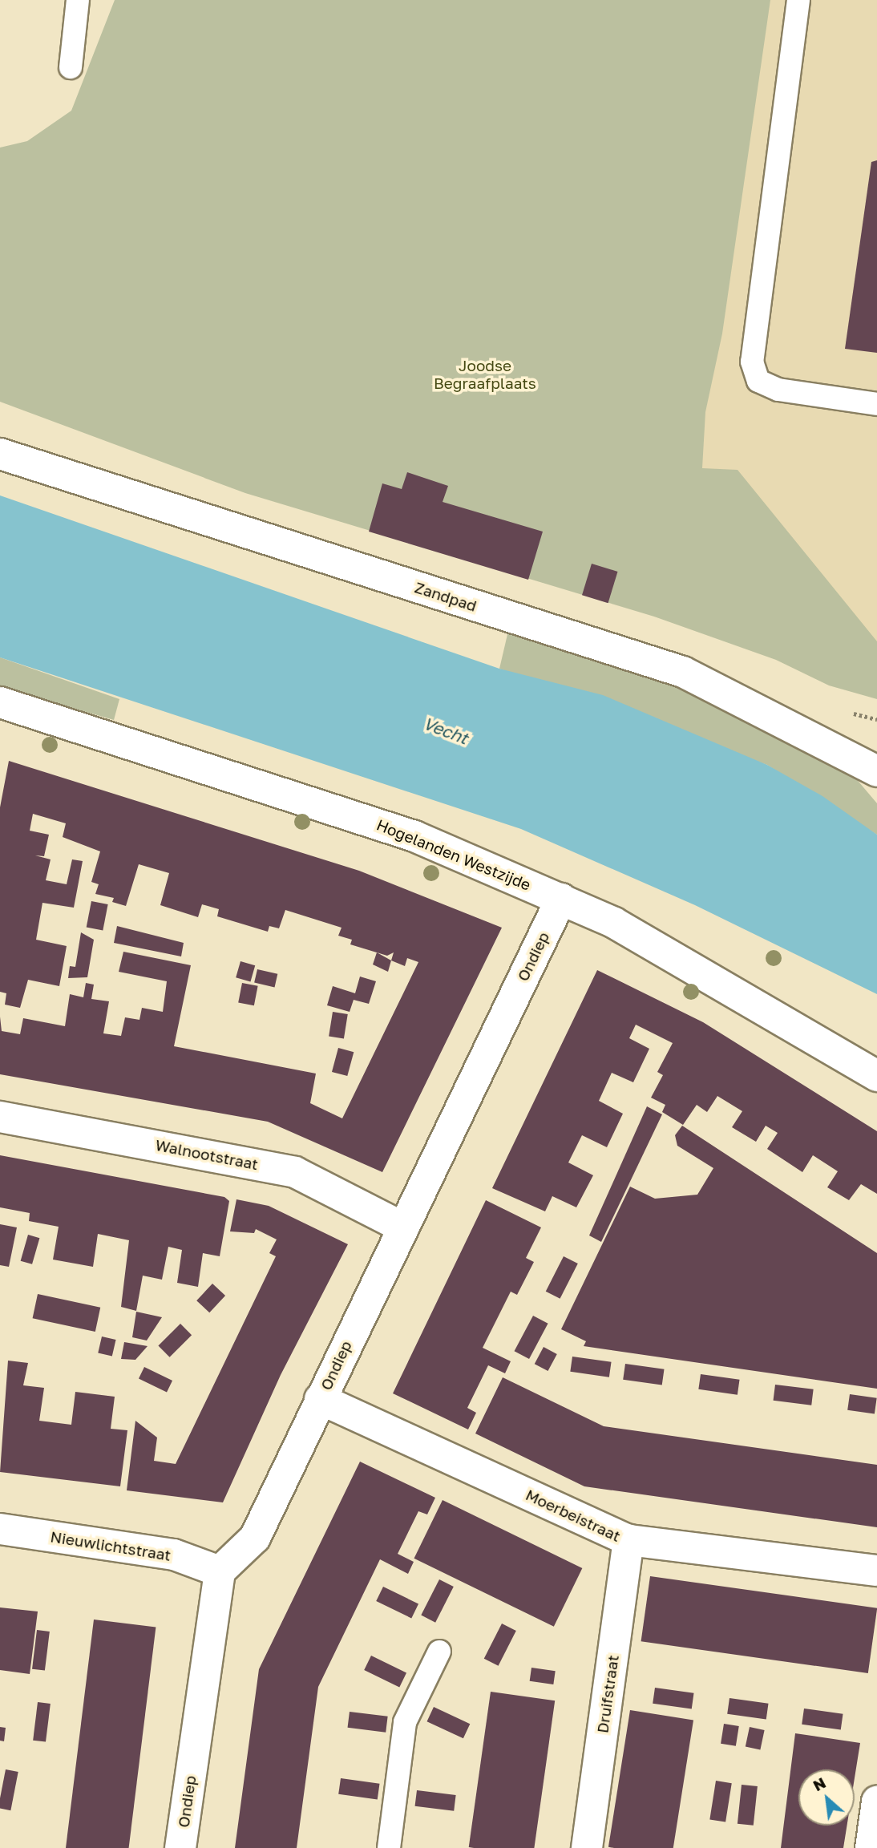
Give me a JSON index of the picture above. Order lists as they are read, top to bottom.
{
  "streets": {
    "street": [
      "Zandpad",
      "Hogelanden Westzijde",
      "Ondiep",
      "Walnootstraat",
      "Moerbeistraat",
      "Nieuwlichtstraat",
      "Druifstraat"
    ]
  },
  "crossings": [
    ["Hogelanden Westzijde", "Ondiep"],
    ["Ondiep", "Walnootstraat"],
    ["Ondiep", "Moerbeistraat"],
    ["Ondiep", "Nieuwlichtstraat"],
    ["Moerbeistraat", "Druifstraat"]
  ],
  "water": ["Vecht"],
  "parks": ["Joodse Begraafplaats"],
  "north": "top left"
}
